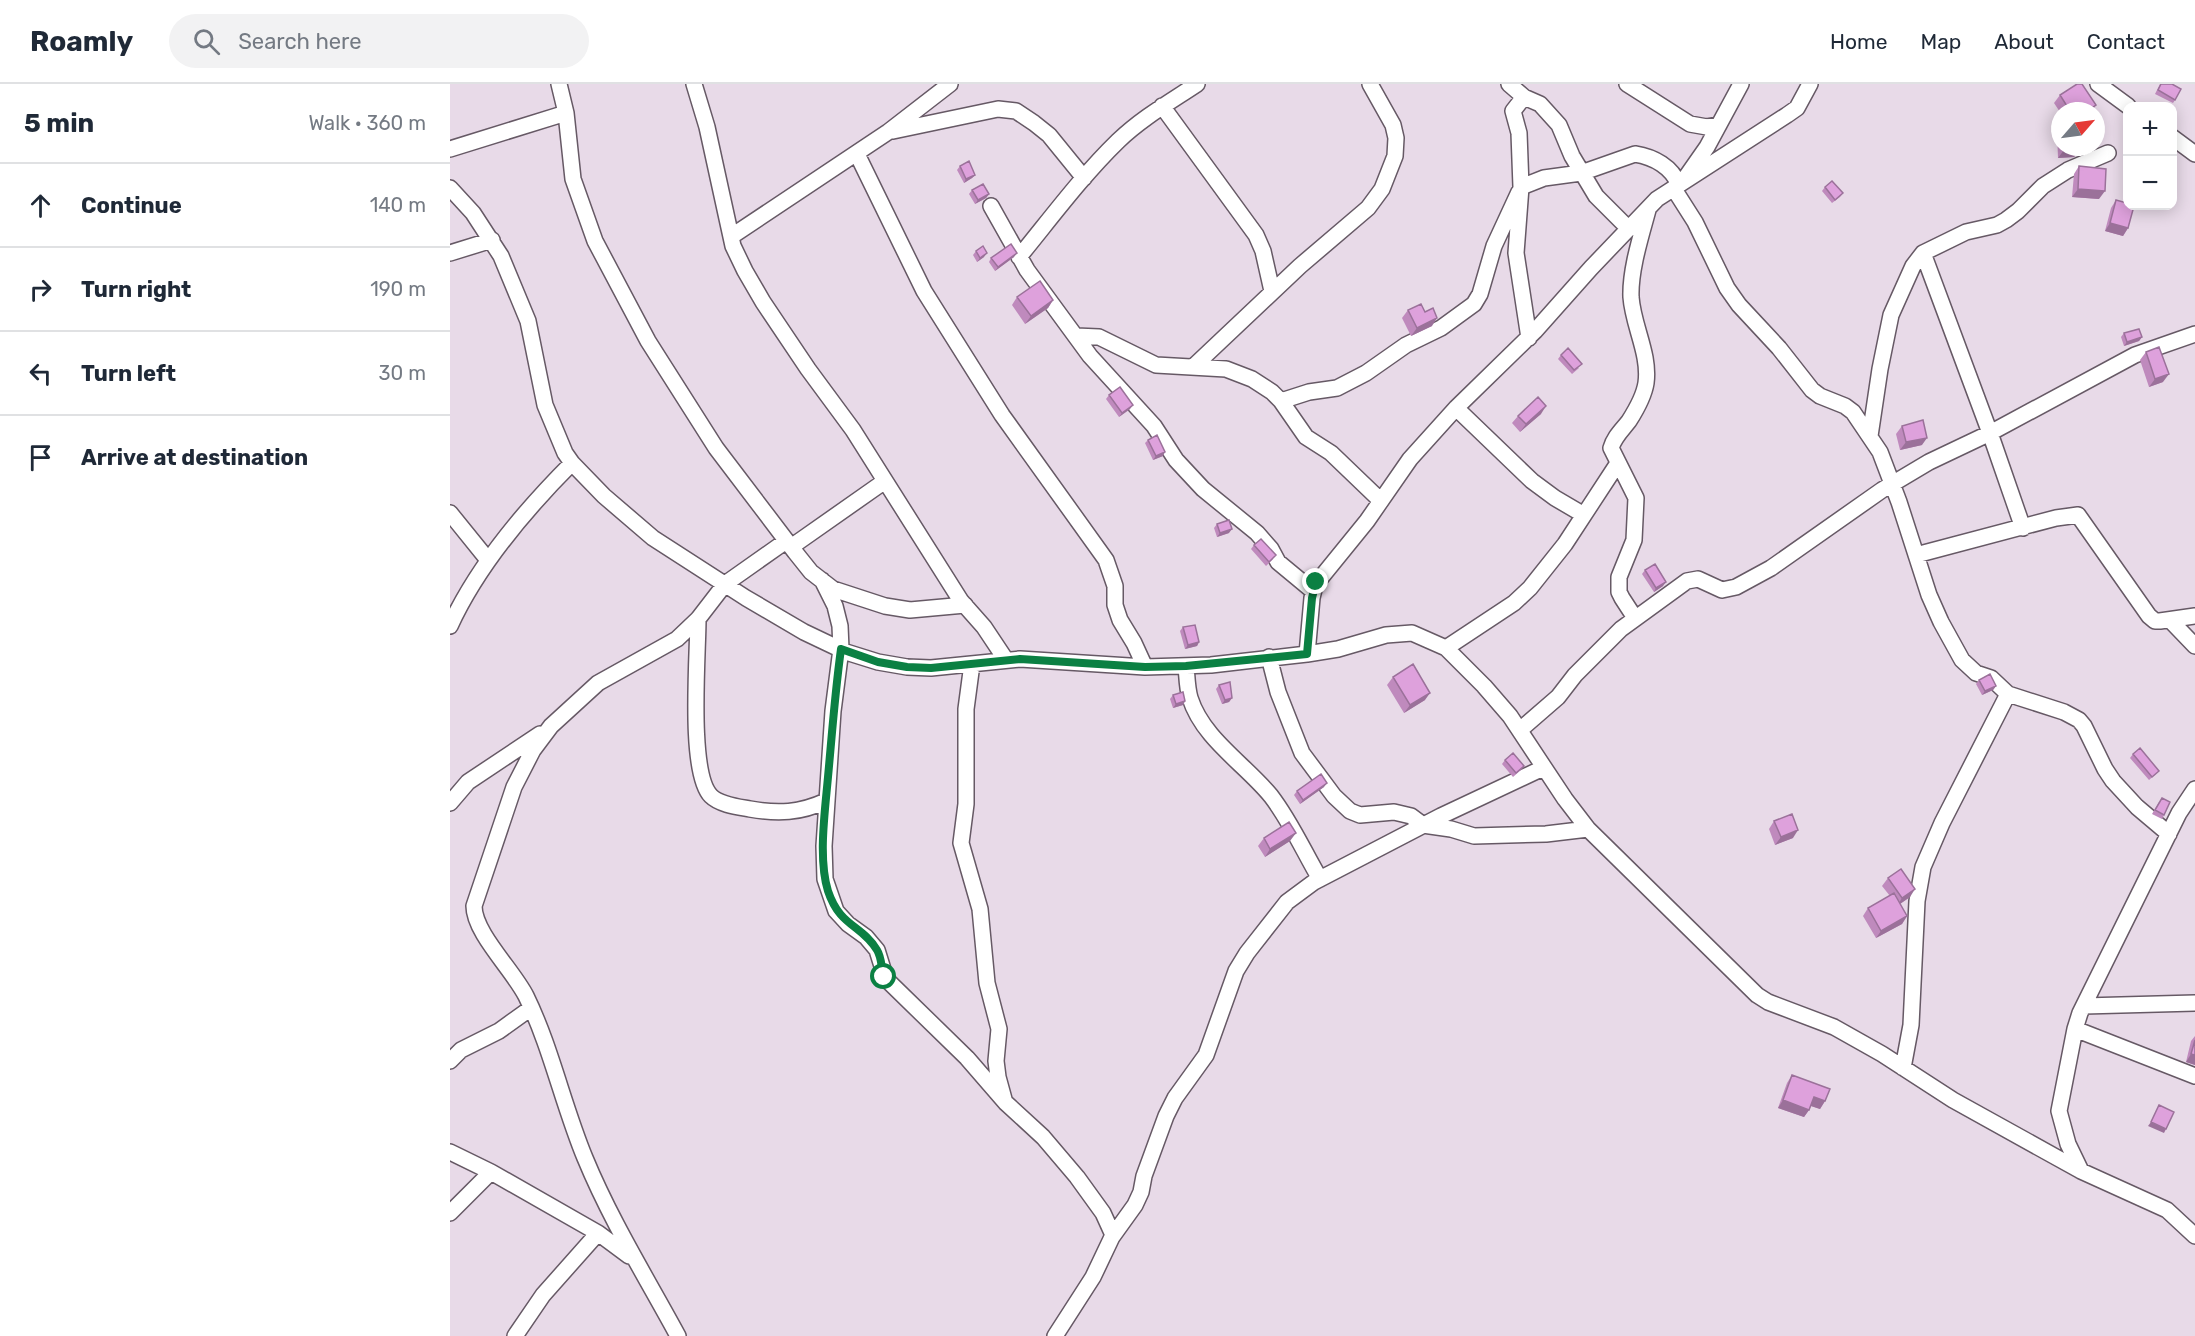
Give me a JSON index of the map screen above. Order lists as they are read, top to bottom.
{
  "north": "top right",
  "page": {
    "header": "Roamly",
    "search": "Search here",
    "nav": [
      "Home",
      "Map",
      "About",
      "Contact"
    ],
    "heading": ["5 min", "Walk · 360 m"],
    "map_buttons": ["+", "−"],
    "list": [
      ["Continue", "140 m"],
      ["Turn right", "190 m"],
      ["Turn left", "30 m"],
      "Arrive at destination"
    ]
  }
}
